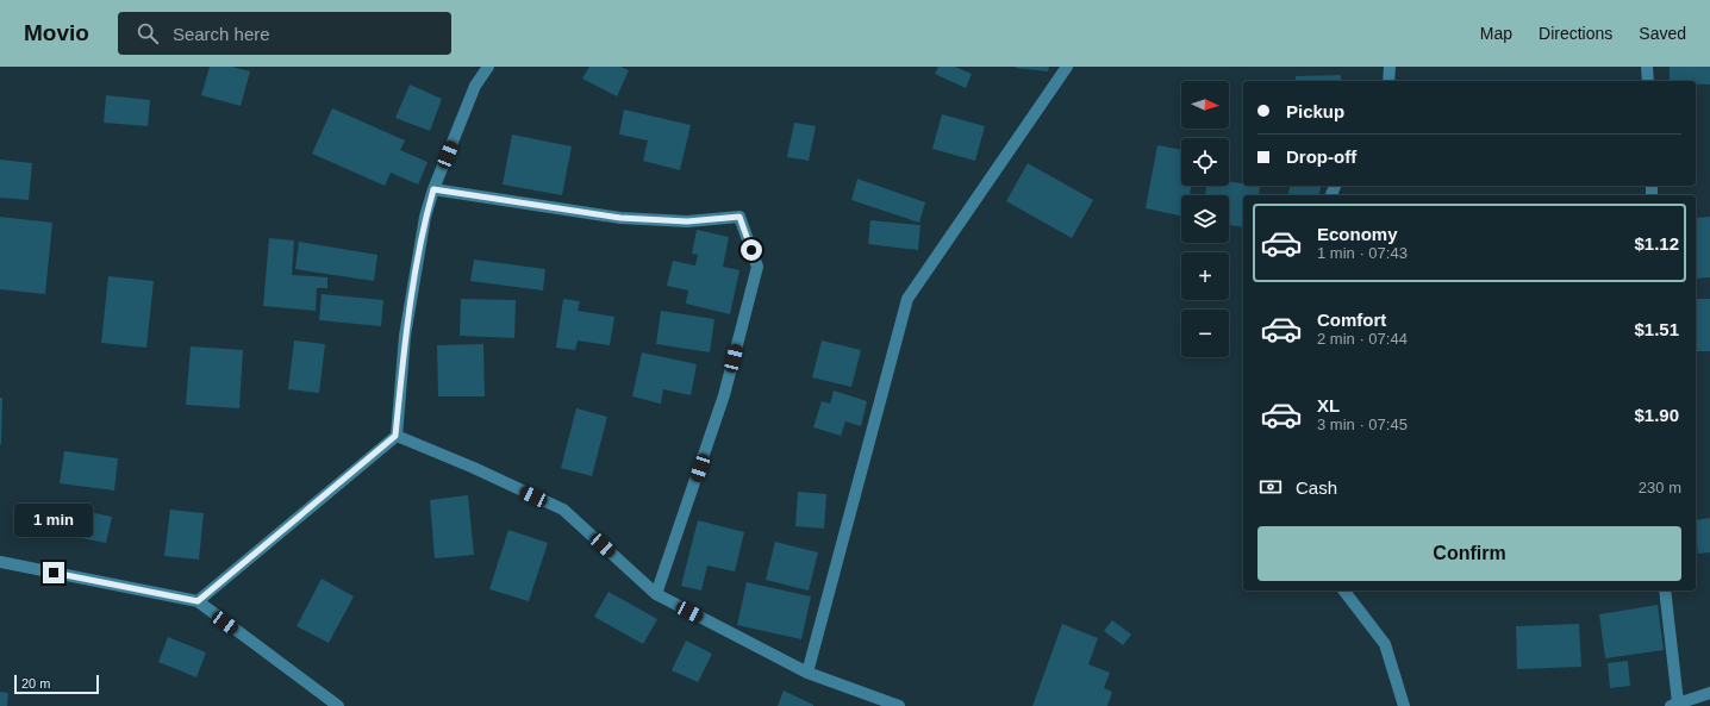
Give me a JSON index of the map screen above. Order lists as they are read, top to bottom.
{
  "scale_bar": "20 m",
  "north": "right",
  "page": {
    "header": "Movio",
    "search": "Search here",
    "nav": ["Map", "Directions", "Saved"],
    "map_buttons": ["+", "−"],
    "banner": ["Pickup", "Drop-off"],
    "list": [
      {
        "name": "Economy",
        "note": "1 min · 07:43",
        "value": "$1.12"
      },
      {
        "name": "Comfort",
        "note": "2 min · 07:44",
        "value": "$1.51"
      },
      {
        "name": "XL",
        "note": "3 min · 07:45",
        "value": "$1.90"
      }
    ],
    "pay": ["Cash", "230 m"],
    "bubble": "1 min",
    "buttons": "Confirm",
    "scale": "20 m"
  }
}
